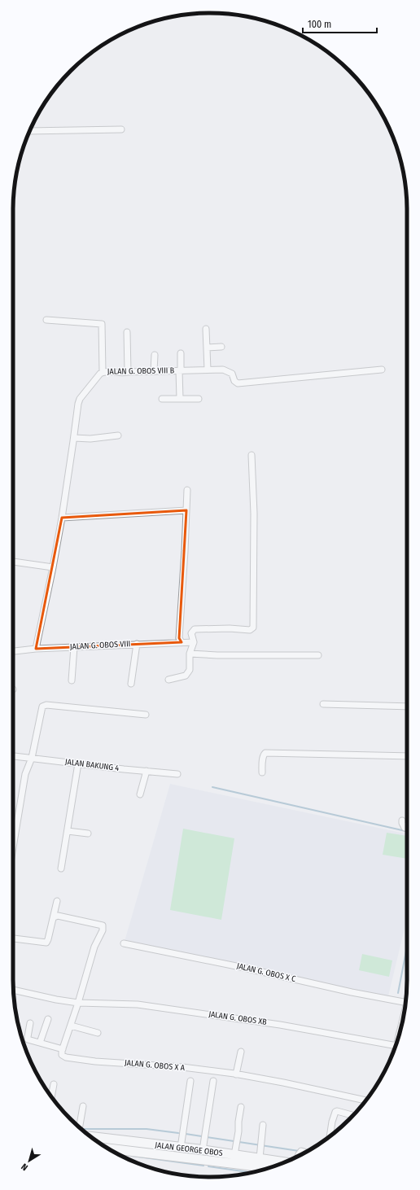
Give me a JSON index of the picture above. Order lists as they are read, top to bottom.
{
  "streets": {
    "main road": ["JALAN GEORGE OBOS"],
    "street": [
      "JALAN G. OBOS VIII B",
      "JALAN G. OBOS VIII",
      "JALAN BAKUNG 4",
      "JALAN G. OBOS X C",
      "JALAN G. OBOS XB",
      "JALAN G. OBOS X A"
    ]
  },
  "crossings": [
    ["JALAN G. OBOS VIII B", "JALAN G. OBOS VIII"]
  ],
  "scale_bar": "100 m",
  "north": "bottom left"
}
